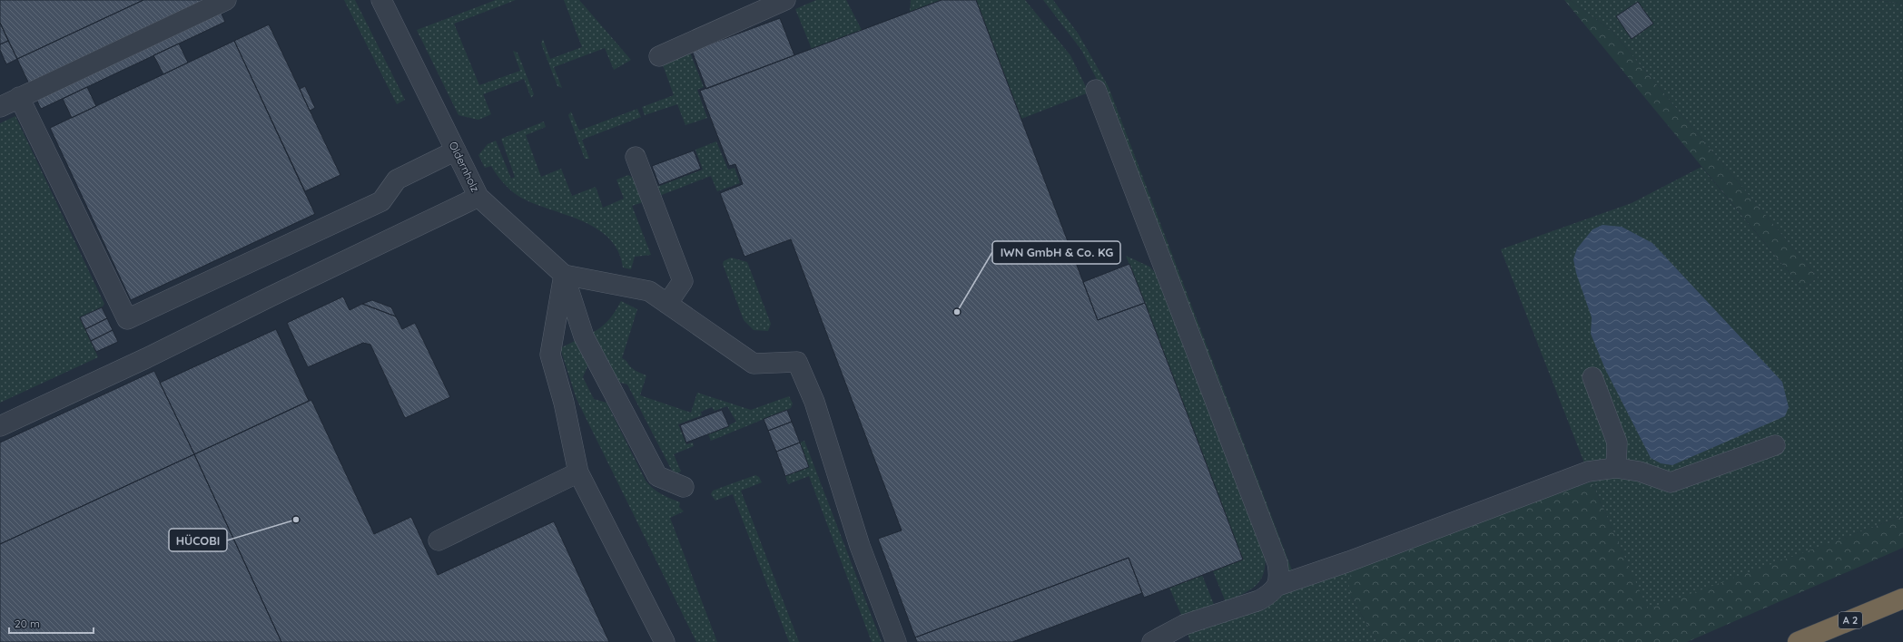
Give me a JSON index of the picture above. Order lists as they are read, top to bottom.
{
  "streets": {
    "highway": ["A 2"],
    "street": ["Oldernholz"]
  },
  "places": ["IWN GmbH & Co. KG", "HÜCOBI"],
  "scale_bar": "20 m"
}
